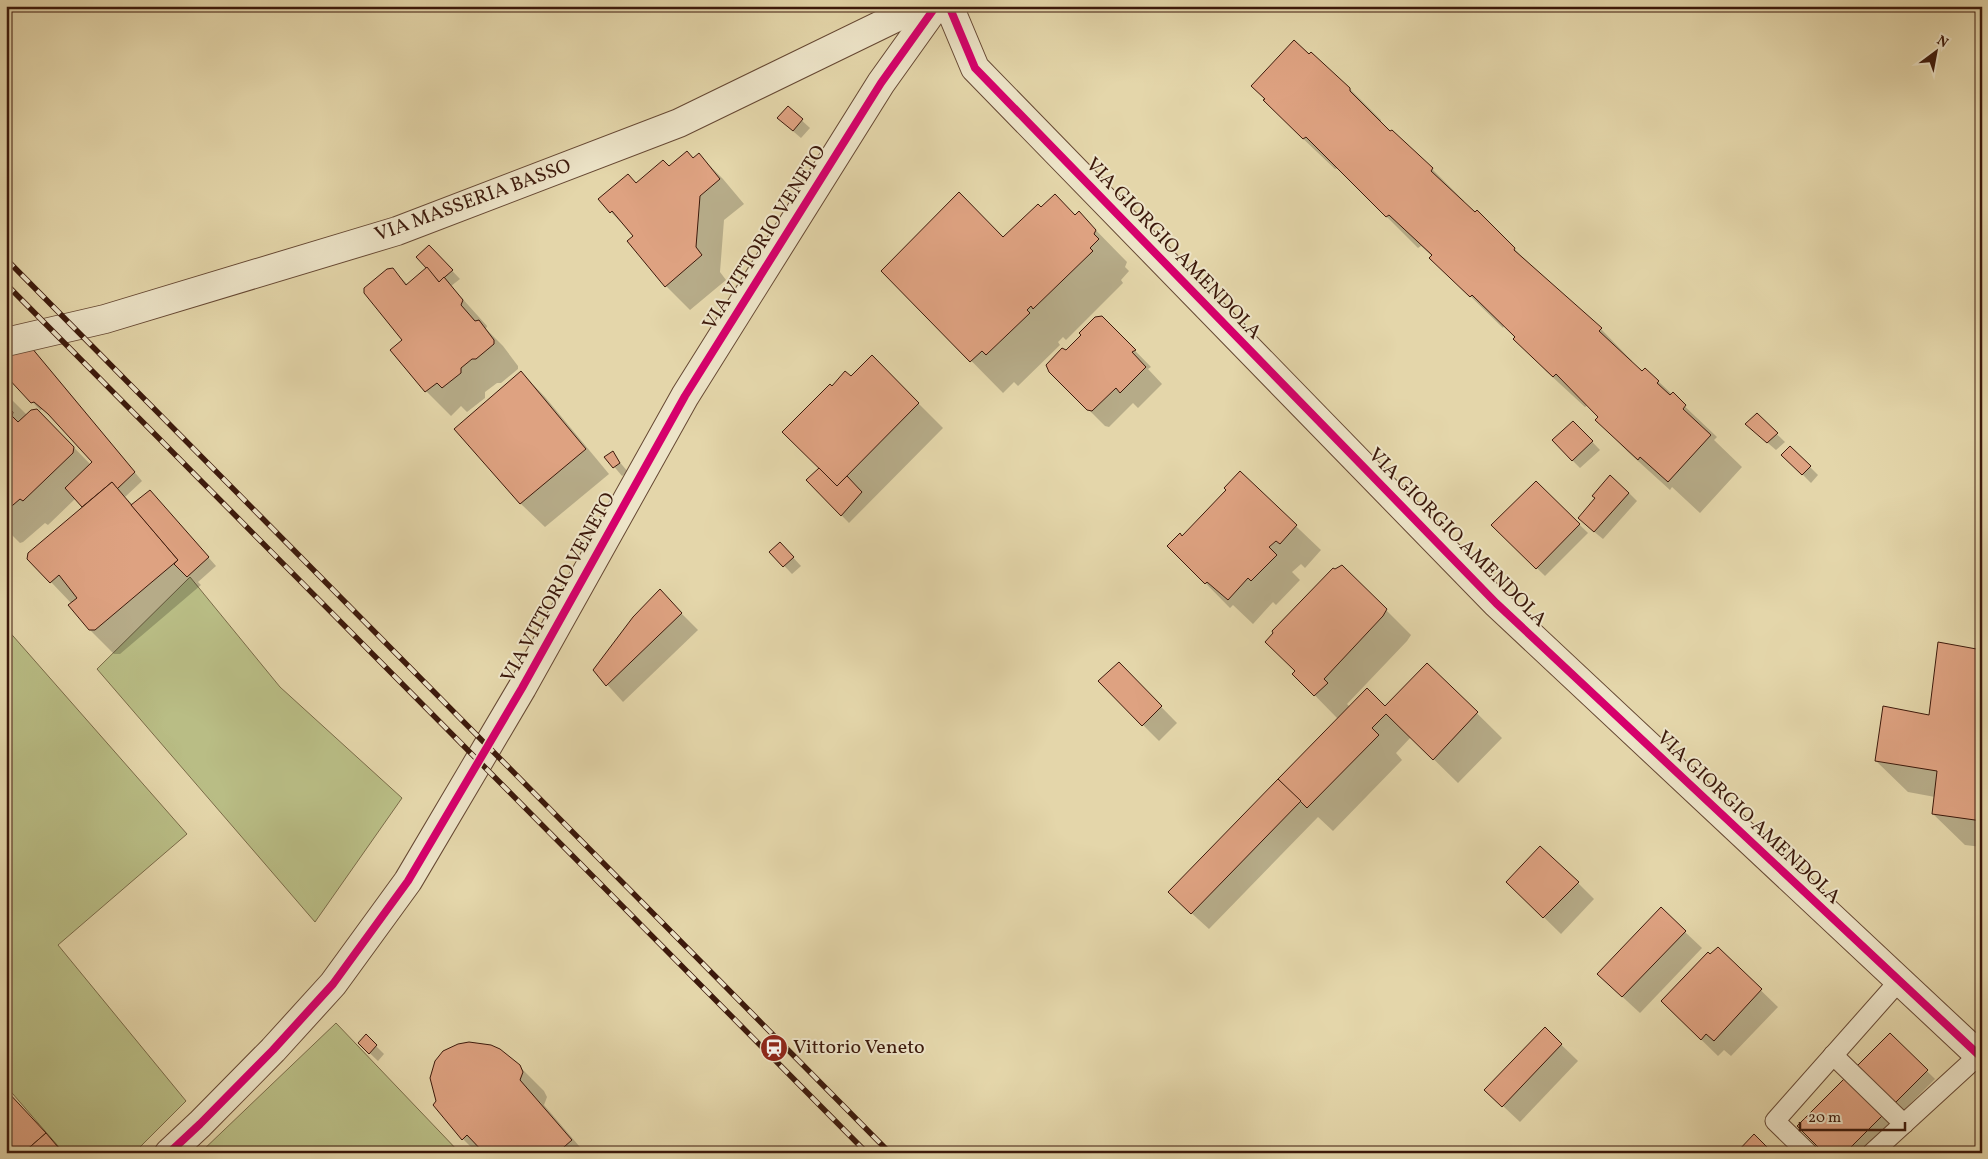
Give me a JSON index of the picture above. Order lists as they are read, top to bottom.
{
  "streets": {
    "street": ["VIA MASSERIA BASSO", "VIA VITTORIO VENETO", "VIA GIORGIO AMENDOLA"]
  },
  "places": {
    "station": ["Vittorio Veneto"]
  },
  "scale_bar": "20 m",
  "north": "top right"
}
